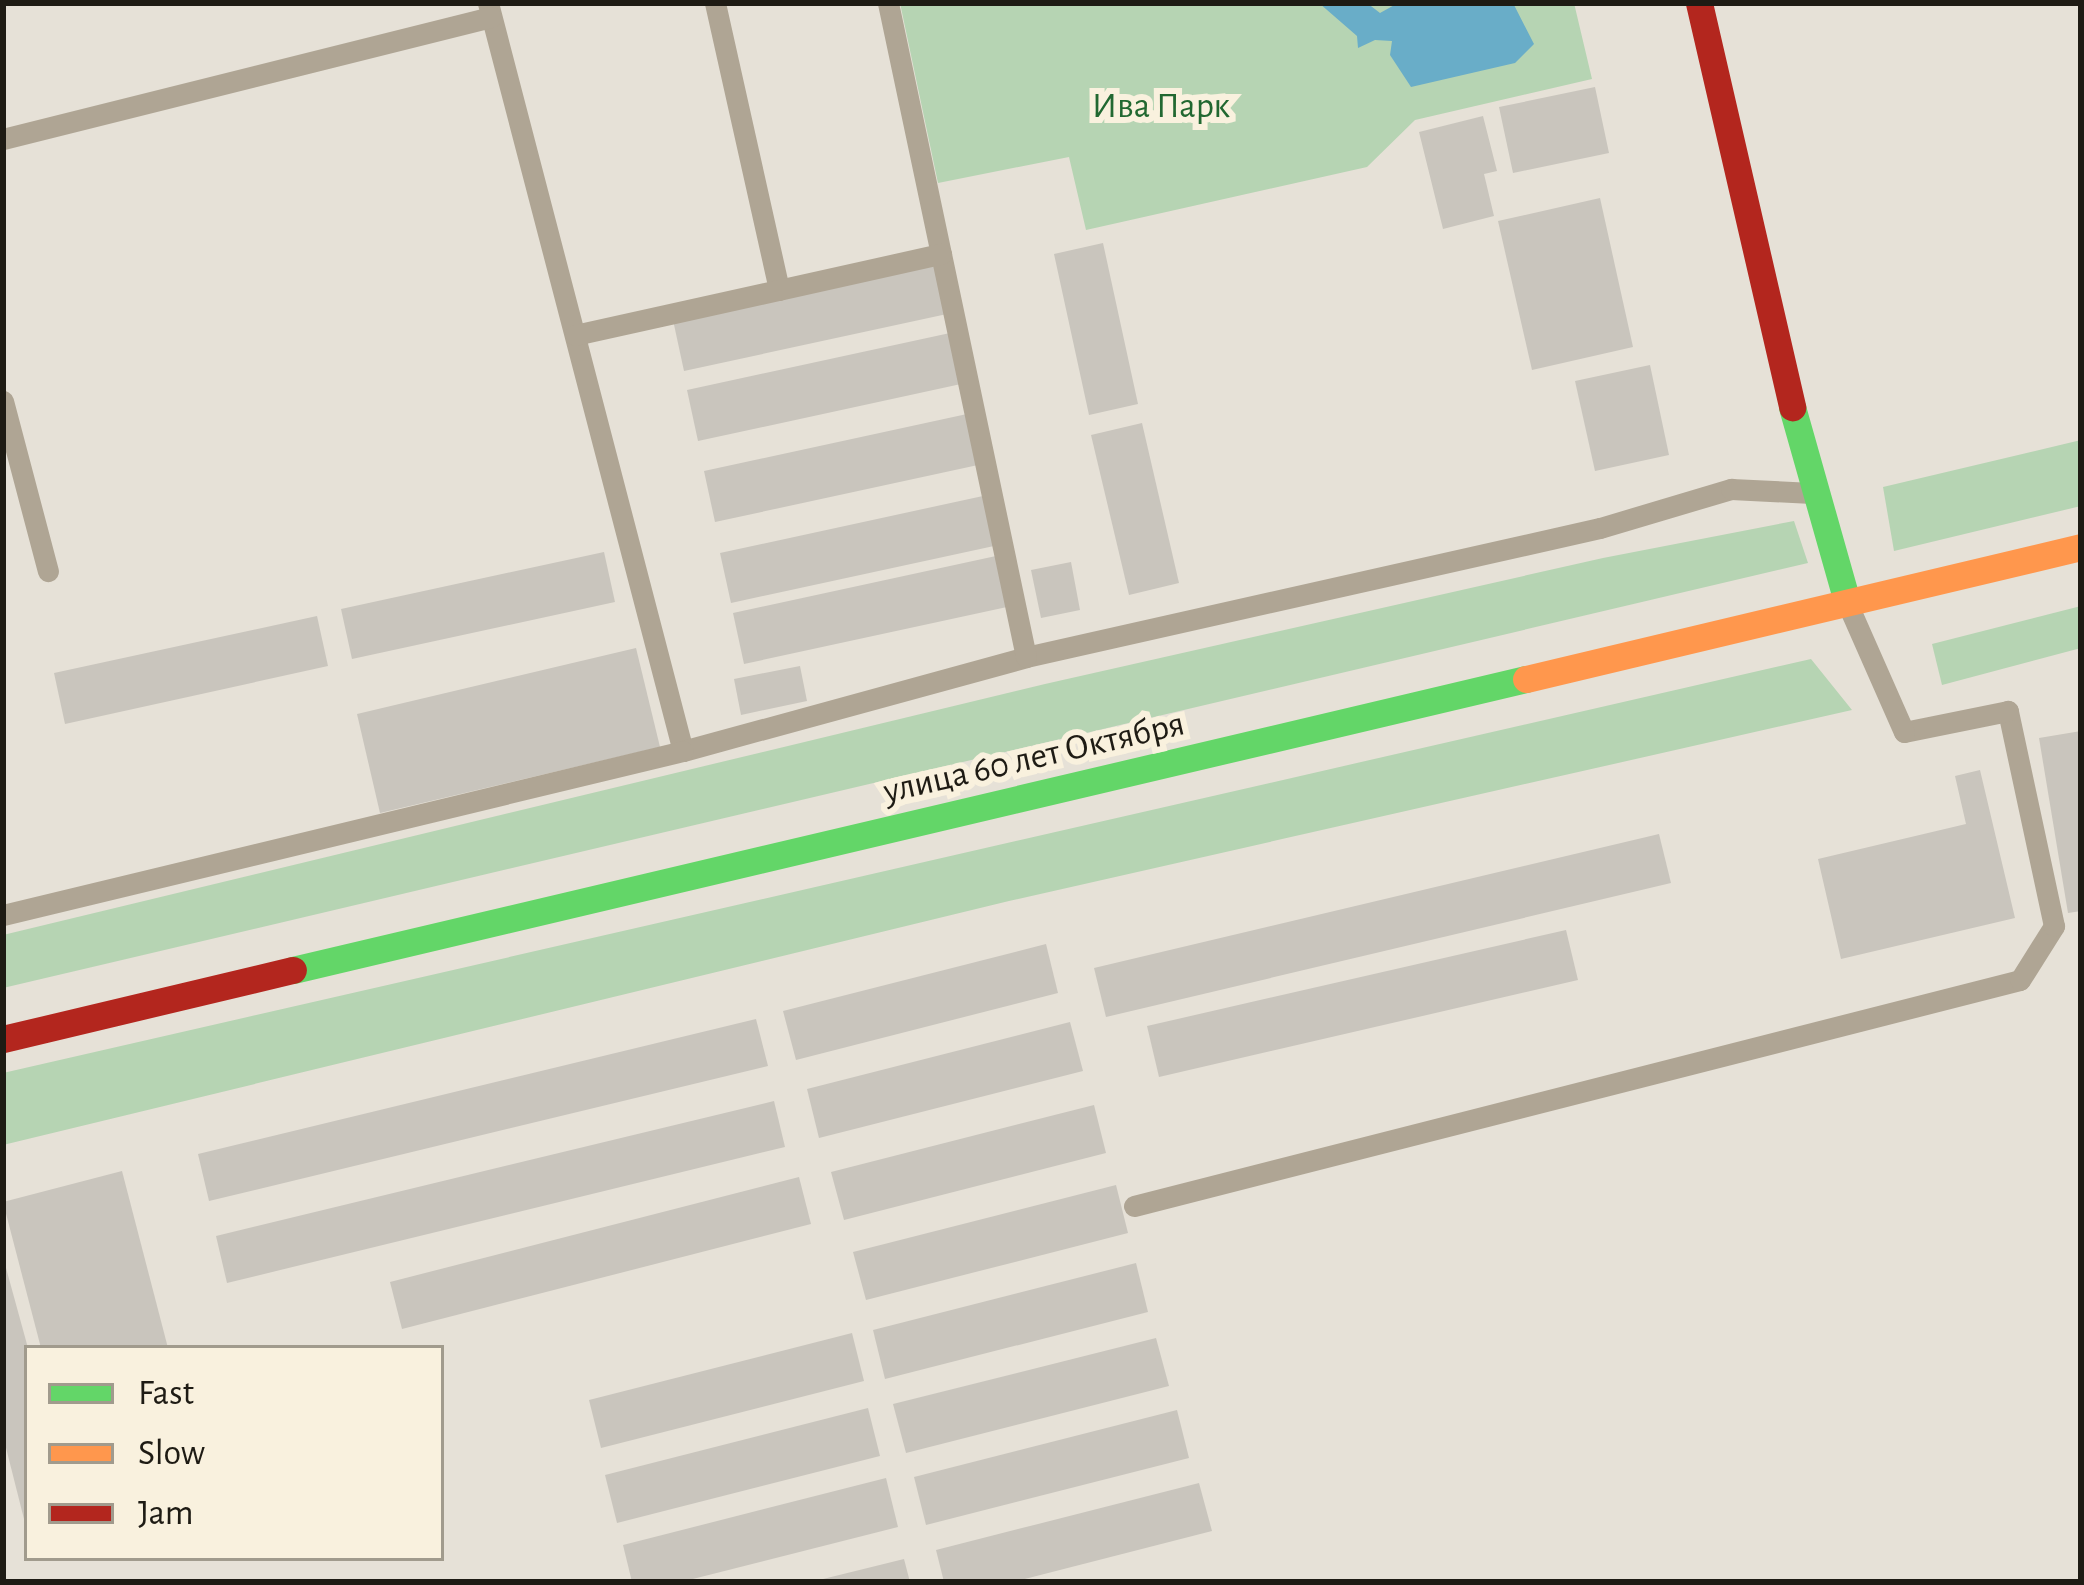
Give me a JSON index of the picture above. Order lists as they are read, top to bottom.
{
  "streets": {
    "street": ["улица 60 лет Октября"]
  },
  "parks": ["Ива Парк"],
  "legend": ["Fast", "Slow", "Jam"]
}
